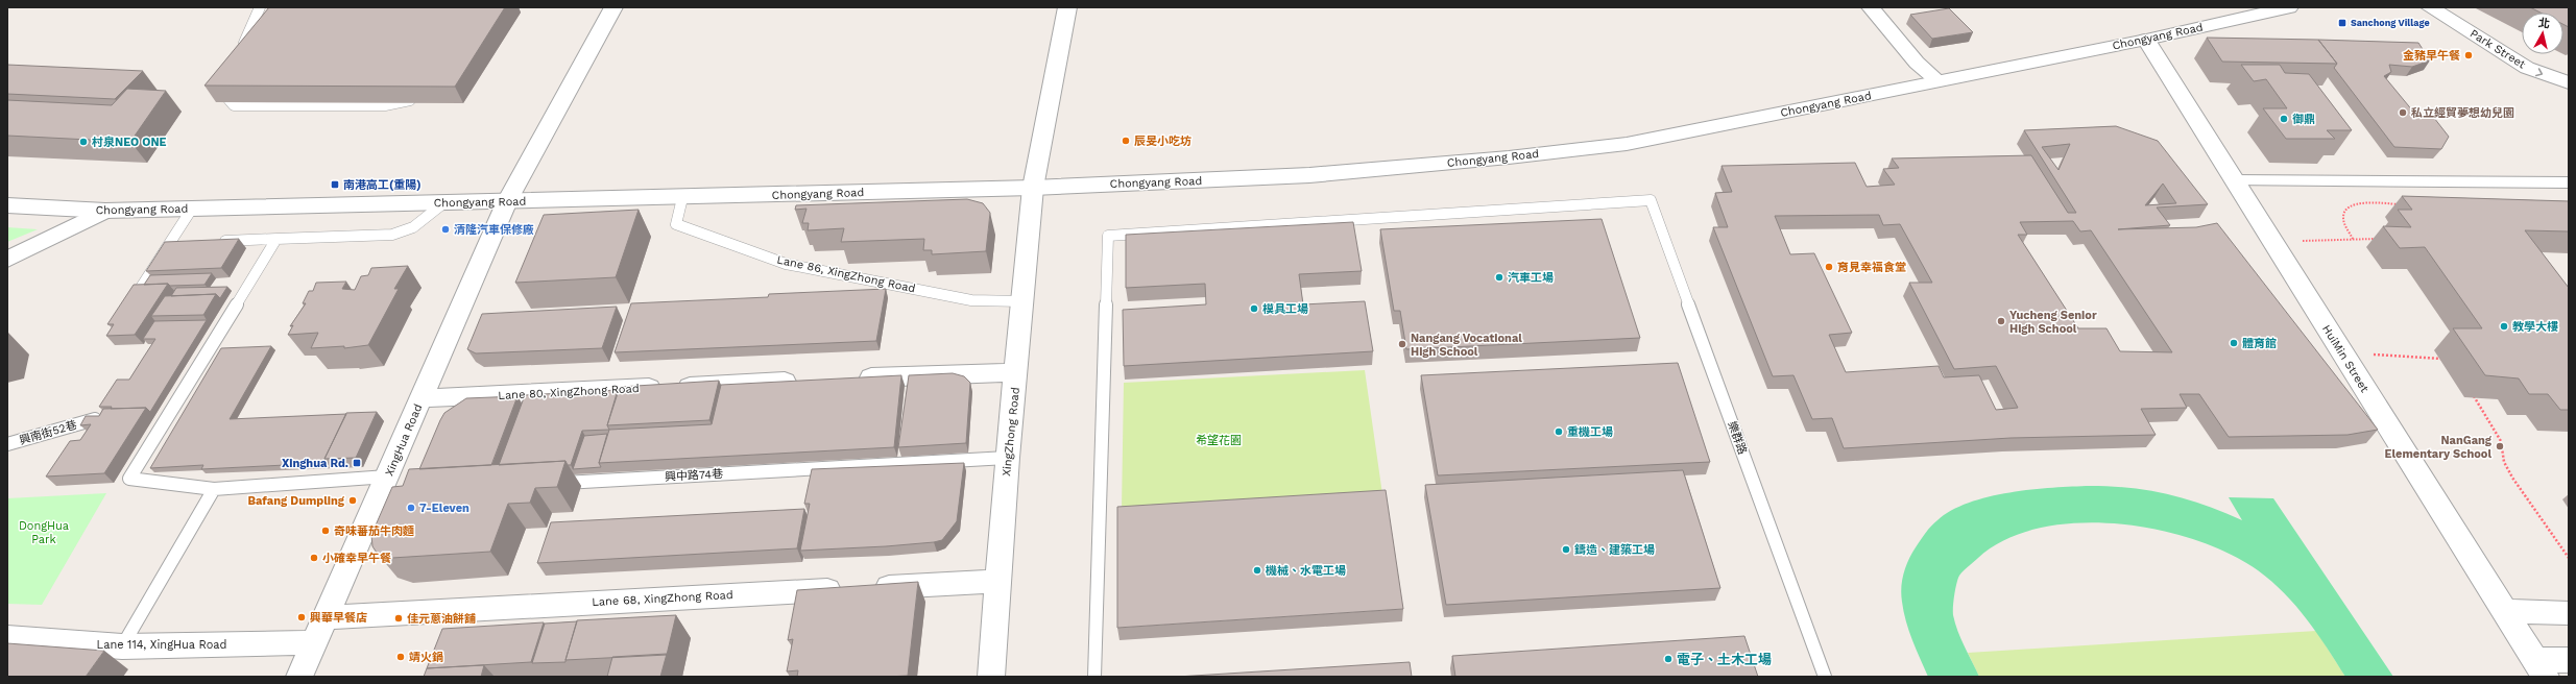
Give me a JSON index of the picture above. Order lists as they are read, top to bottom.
{
  "streets": {
    "street": [
      "Chongyang Road",
      "Park Street",
      "HuiMin Street",
      "Lane 80, XingZhong Road",
      "XingZhong Road",
      "XingHua Road",
      "Lane 68, XingZhong Road",
      "Lane 114, XingHua Road"
    ],
    "lane": [
      "Lane 86, XingZhong Road",
      "興南街52巷",
      "樂群路",
      "興中路74巷"
    ]
  },
  "crossings": [
    ["Chongyang Road", "Lane 86, XingZhong Road"],
    ["Chongyang Road", "HuiMin Street"],
    ["Chongyang Road", "XingZhong Road"],
    ["Chongyang Road", "XingHua Road"],
    ["Lane 86, XingZhong Road", "XingZhong Road"],
    ["Lane 80, XingZhong Road", "XingHua Road"],
    ["XingZhong Road", "興中路74巷"],
    ["XingZhong Road", "Lane 68, XingZhong Road"],
    ["XingHua Road", "Lane 68, XingZhong Road"],
    ["XingHua Road", "Lane 114, XingHua Road"]
  ],
  "one_way": ["Park Street"],
  "parks": ["希望花園", "DongHua Park"],
  "places": {
    "transit": ["Sanchong Village", "南港高工(重陽)", "Xinghua Rd."],
    "other": [
      "金豬早午餐",
      "私立經貿夢想幼兒園",
      "御鼎",
      "辰旻小吃坊",
      "村泉NEO ONE",
      "清隆汽車保修廠",
      "育見幸福食堂",
      "汽車工場",
      "模具工場",
      "Yucheng Senior High School",
      "教學大樓",
      "體育館",
      "Nangang Vocational High School",
      "重機工場",
      "NanGang Elementary School",
      "Bafang Dumpling",
      "7-Eleven",
      "奇味蕃茄牛肉麵",
      "鑄造、建築工場",
      "小確幸早午餐",
      "機械、水電工場",
      "興華早餐店",
      "佳元蔥油餅舖",
      "靖火鍋",
      "電子、土木工場"
    ]
  },
  "north": "top"
}
